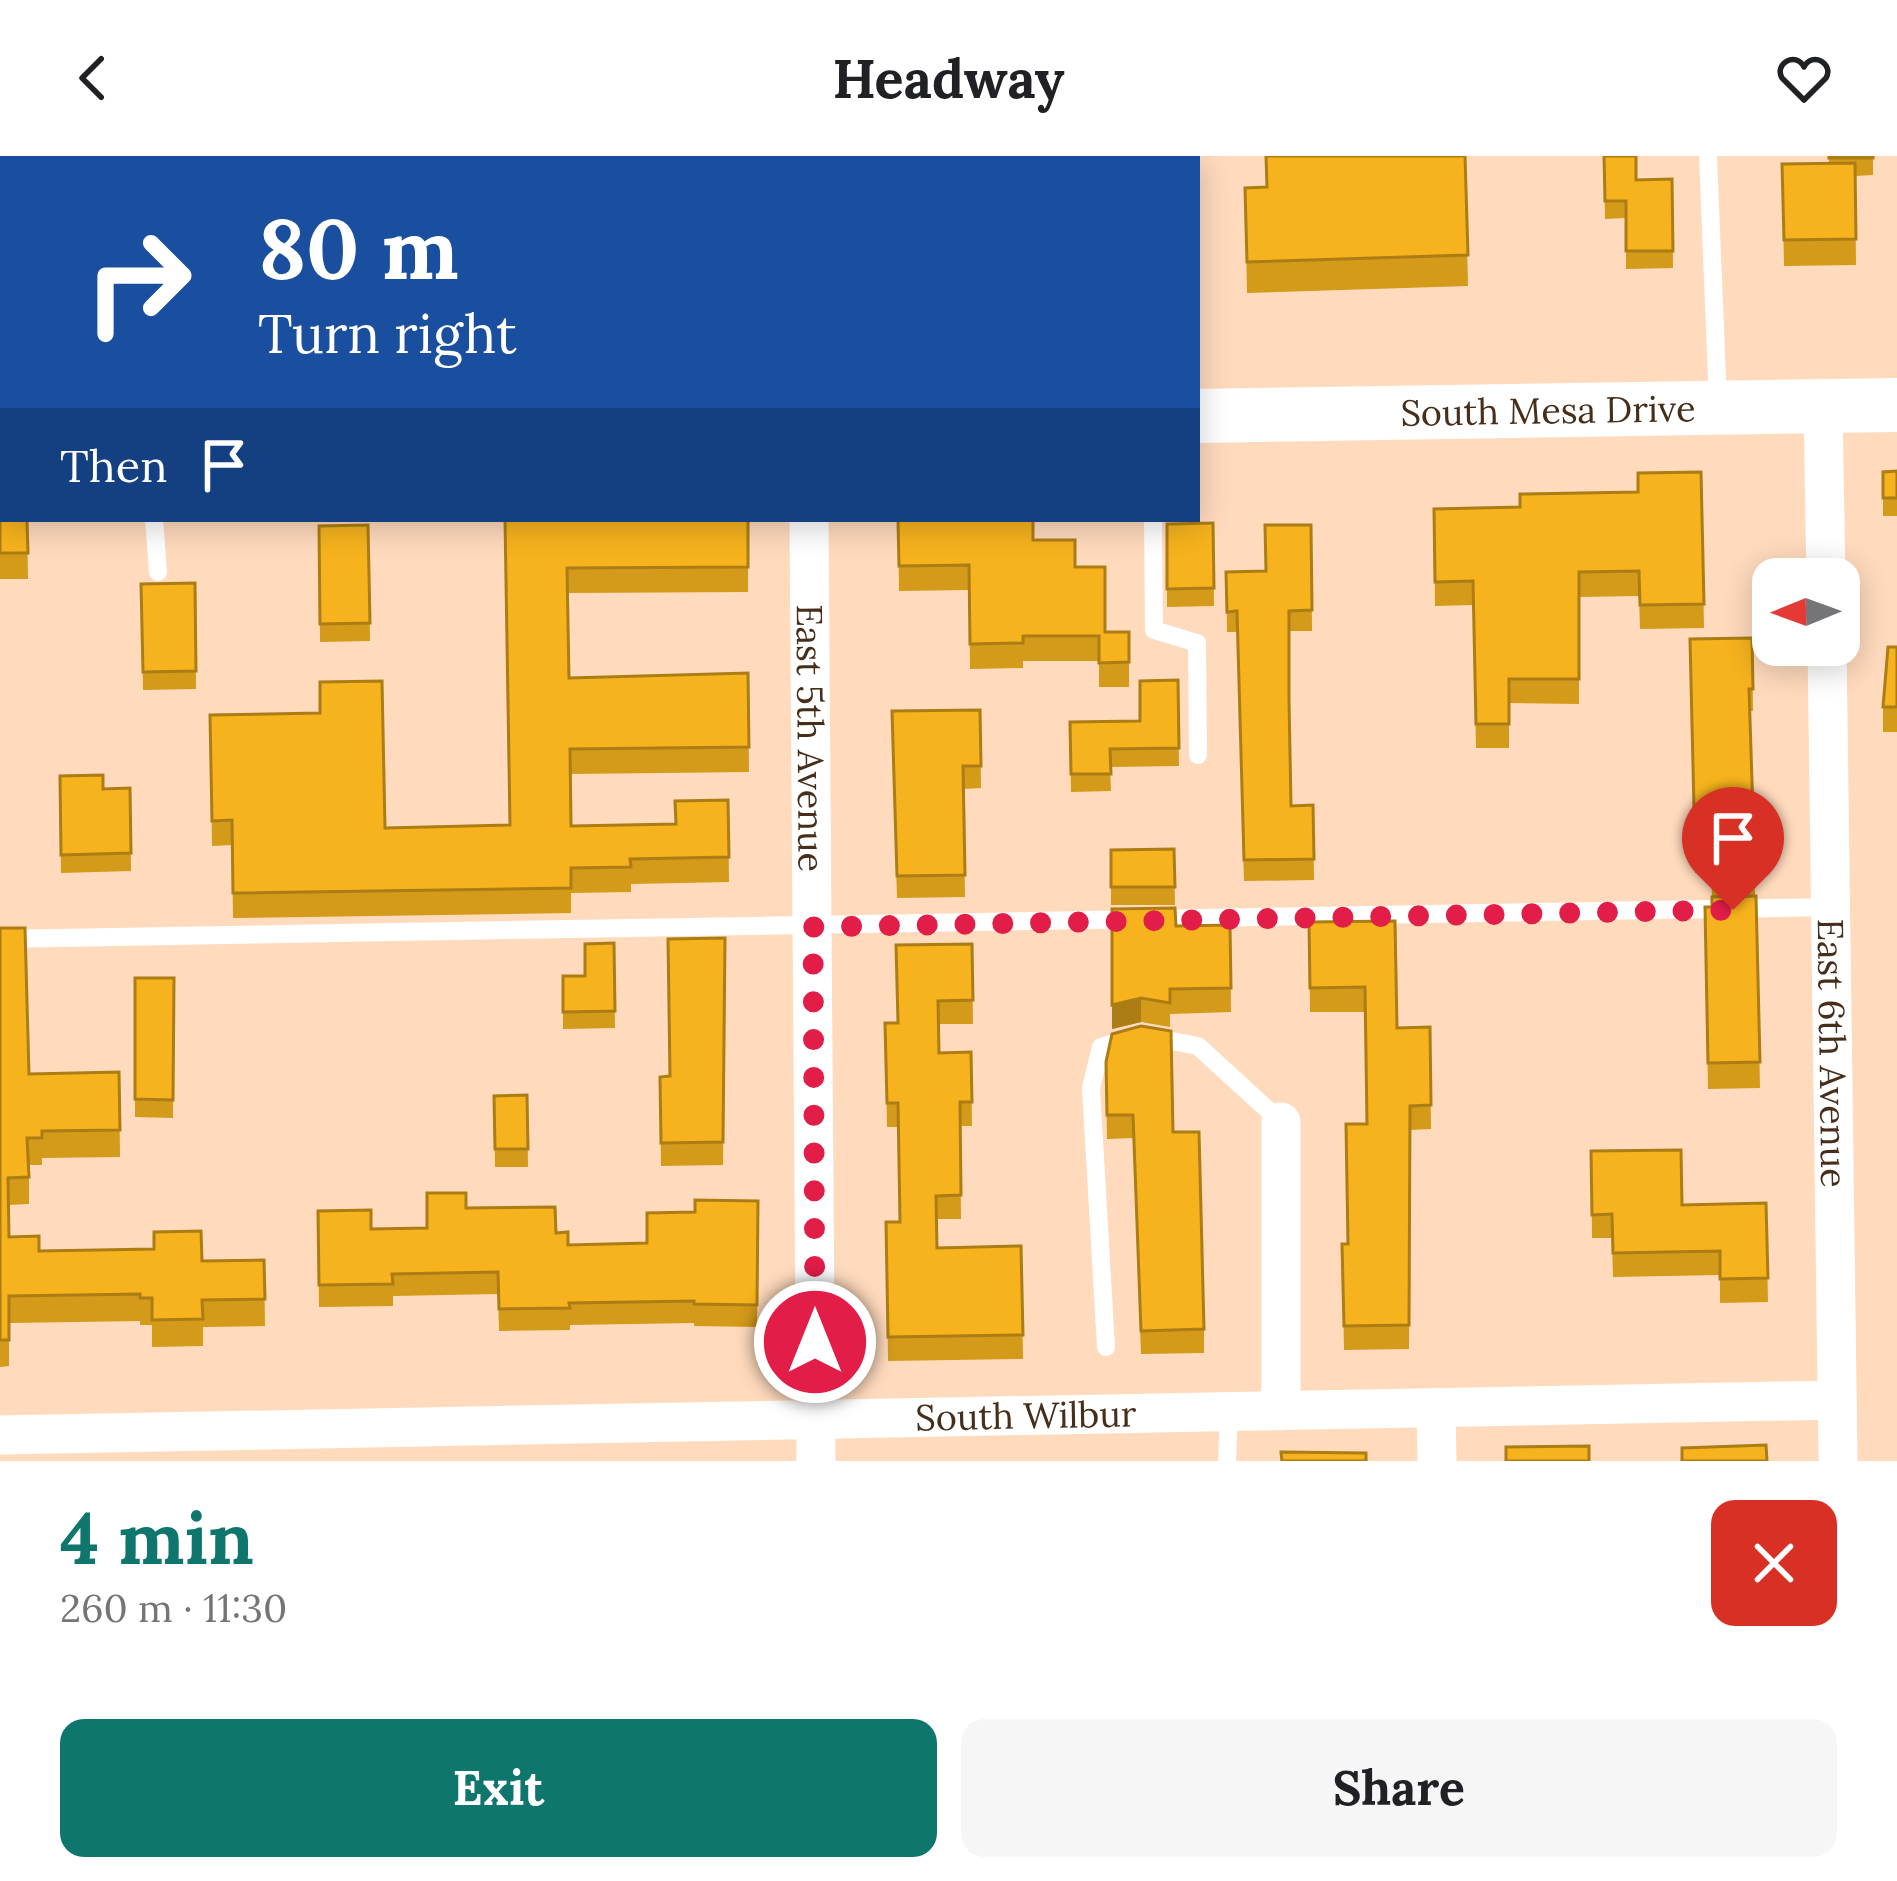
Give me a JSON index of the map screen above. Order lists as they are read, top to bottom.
{
  "streets": {
    "main road": ["South Mesa Drive"],
    "street": ["East 5th Avenue", "East 6th Avenue", "South Wilbur"]
  },
  "crossings": [
    ["East 5th Avenue", "South Wilbur"],
    ["East 6th Avenue", "South Wilbur"]
  ],
  "north": "left",
  "page": {
    "header": "Headway",
    "turn": ["80 m", "Turn right"],
    "then": "Then",
    "heading": ["4 min", "260 m · 11:30"],
    "buttons": ["Exit", "Share"]
  }
}
